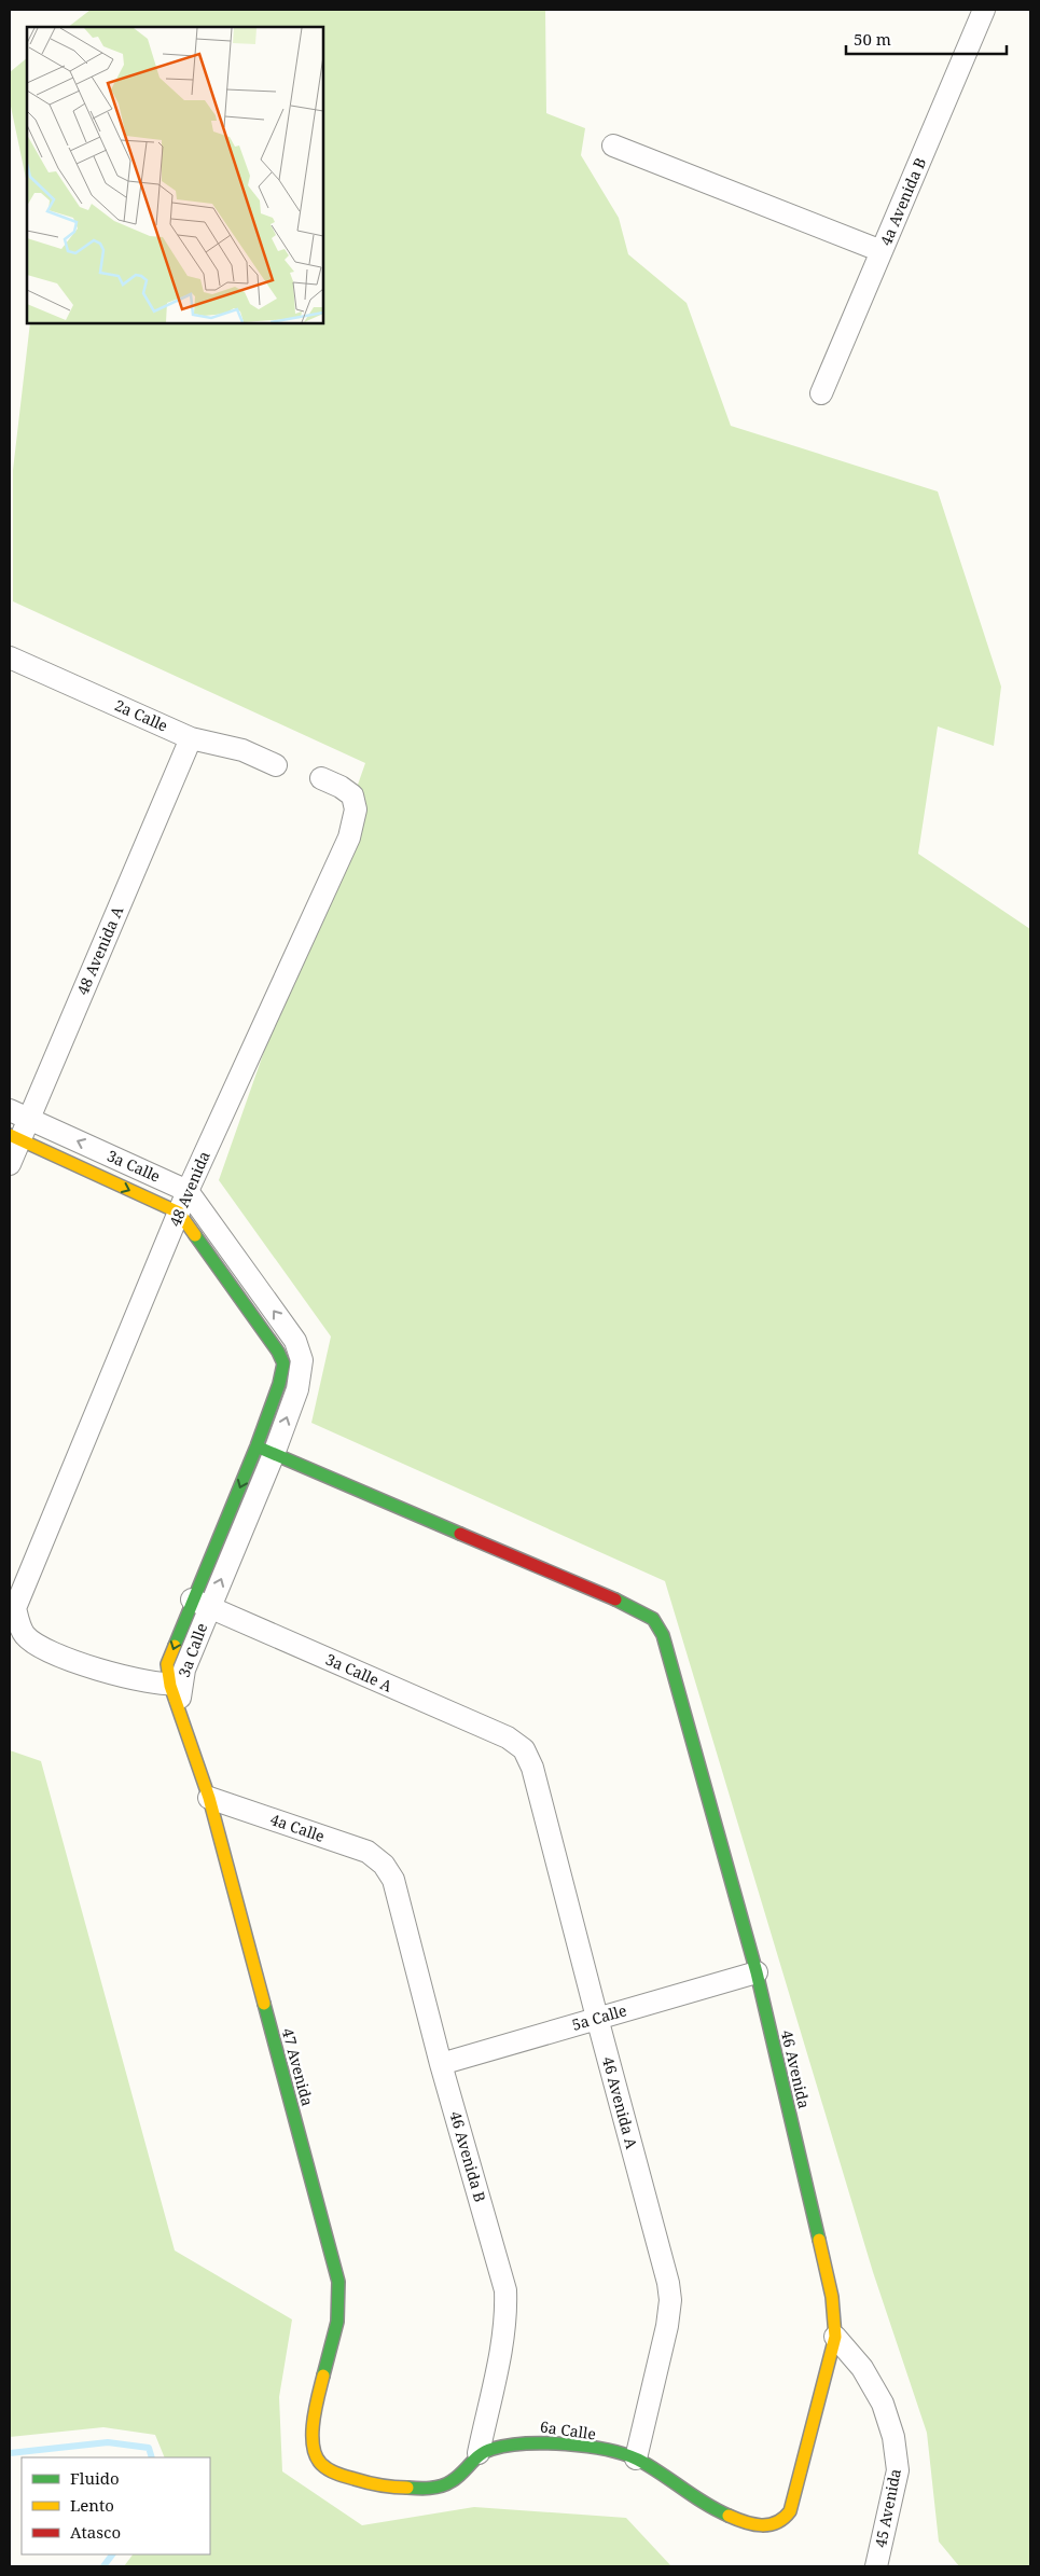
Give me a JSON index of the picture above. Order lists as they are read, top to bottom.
{
  "streets": {
    "street": [
      "4a Avenida B",
      "2a Calle",
      "48 Avenida A",
      "3a Calle",
      "48 Avenida",
      "3a Calle A",
      "4a Calle",
      "5a Calle",
      "47 Avenida",
      "46 Avenida",
      "46 Avenida A",
      "46 Avenida B",
      "6a Calle",
      "45 Avenida"
    ]
  },
  "crossings": [
    ["2a Calle", "48 Avenida A"],
    ["48 Avenida A", "3a Calle"],
    ["3a Calle", "48 Avenida"],
    ["3a Calle", "3a Calle A"],
    ["3a Calle", "47 Avenida"],
    ["3a Calle", "46 Avenida"],
    ["3a Calle A", "46 Avenida A"],
    ["4a Calle", "47 Avenida"],
    ["4a Calle", "46 Avenida B"],
    ["5a Calle", "46 Avenida"],
    ["5a Calle", "46 Avenida A"],
    ["5a Calle", "46 Avenida B"],
    ["47 Avenida", "46 Avenida B"],
    ["47 Avenida", "6a Calle"],
    ["46 Avenida", "6a Calle"],
    ["46 Avenida", "45 Avenida"],
    ["46 Avenida A", "6a Calle"],
    ["46 Avenida B", "6a Calle"]
  ],
  "legend": ["Fluido", "Lento", "Atasco"],
  "scale_bar": "50 m"
}
